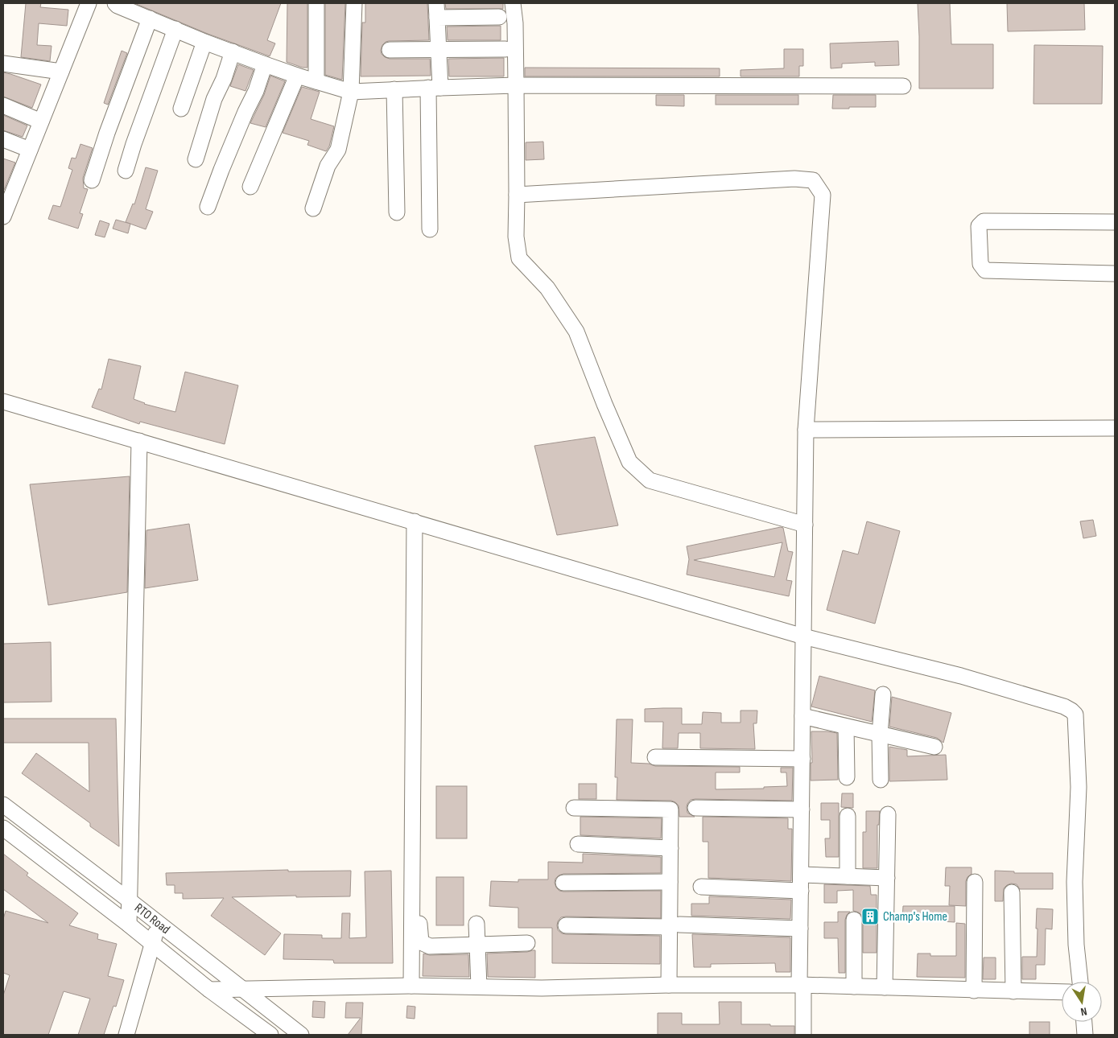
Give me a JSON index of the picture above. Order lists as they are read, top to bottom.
{
  "streets": {
    "street": ["RTO Road"]
  },
  "places": {
    "building": ["Champ's Home"]
  },
  "north": "bottom"
}
